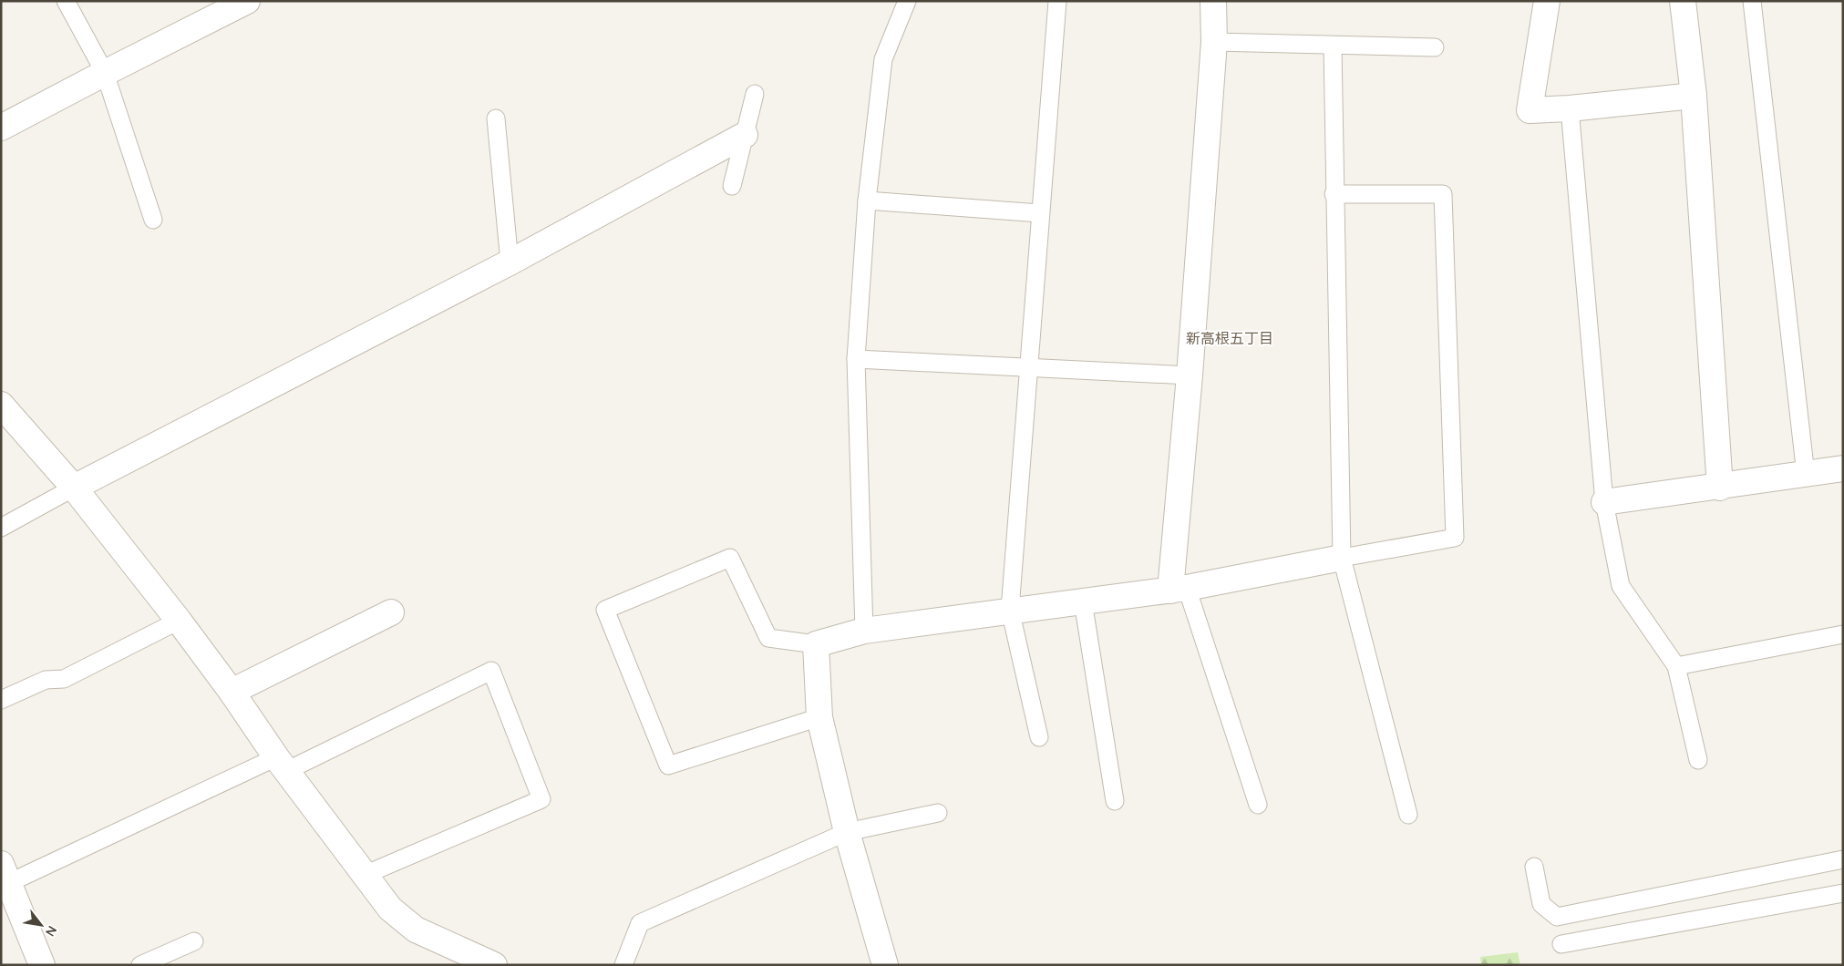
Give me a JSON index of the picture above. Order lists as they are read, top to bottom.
{
  "districts": ["新高根五丁目"],
  "north": "bottom right"
}
